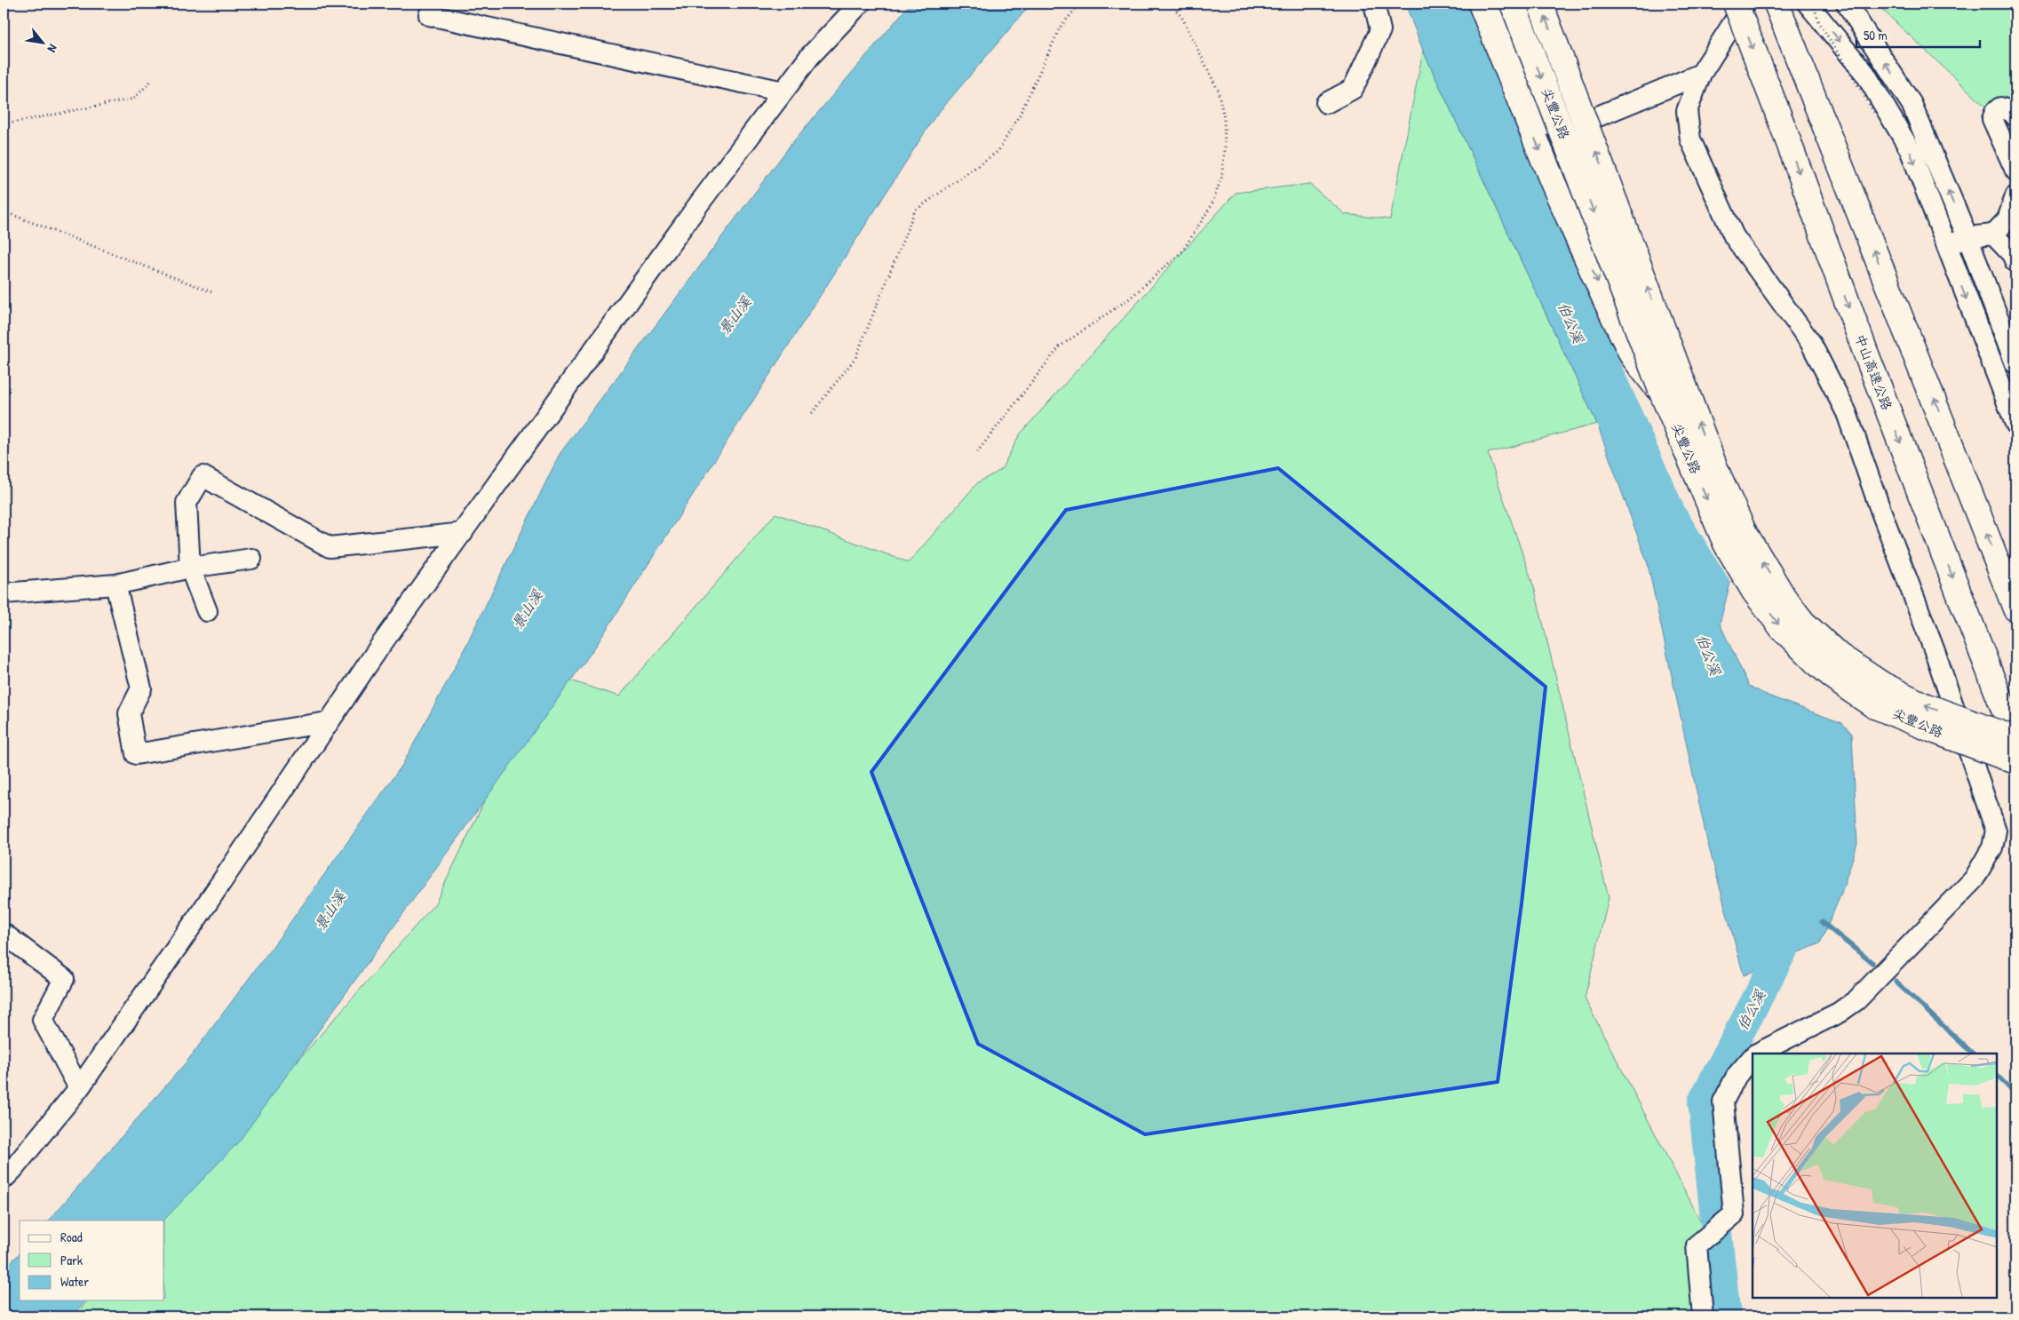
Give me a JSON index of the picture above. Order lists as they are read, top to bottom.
{
  "streets": {
    "main road": ["尖豐公路", "中山高速公路"]
  },
  "crossings": [
    ["尖豐公路", "中山高速公路"]
  ],
  "water": ["景山溪", "伯公溪"],
  "legend": ["Road", "Park", "Water"],
  "scale_bar": "50 m",
  "north": "bottom right"
}
